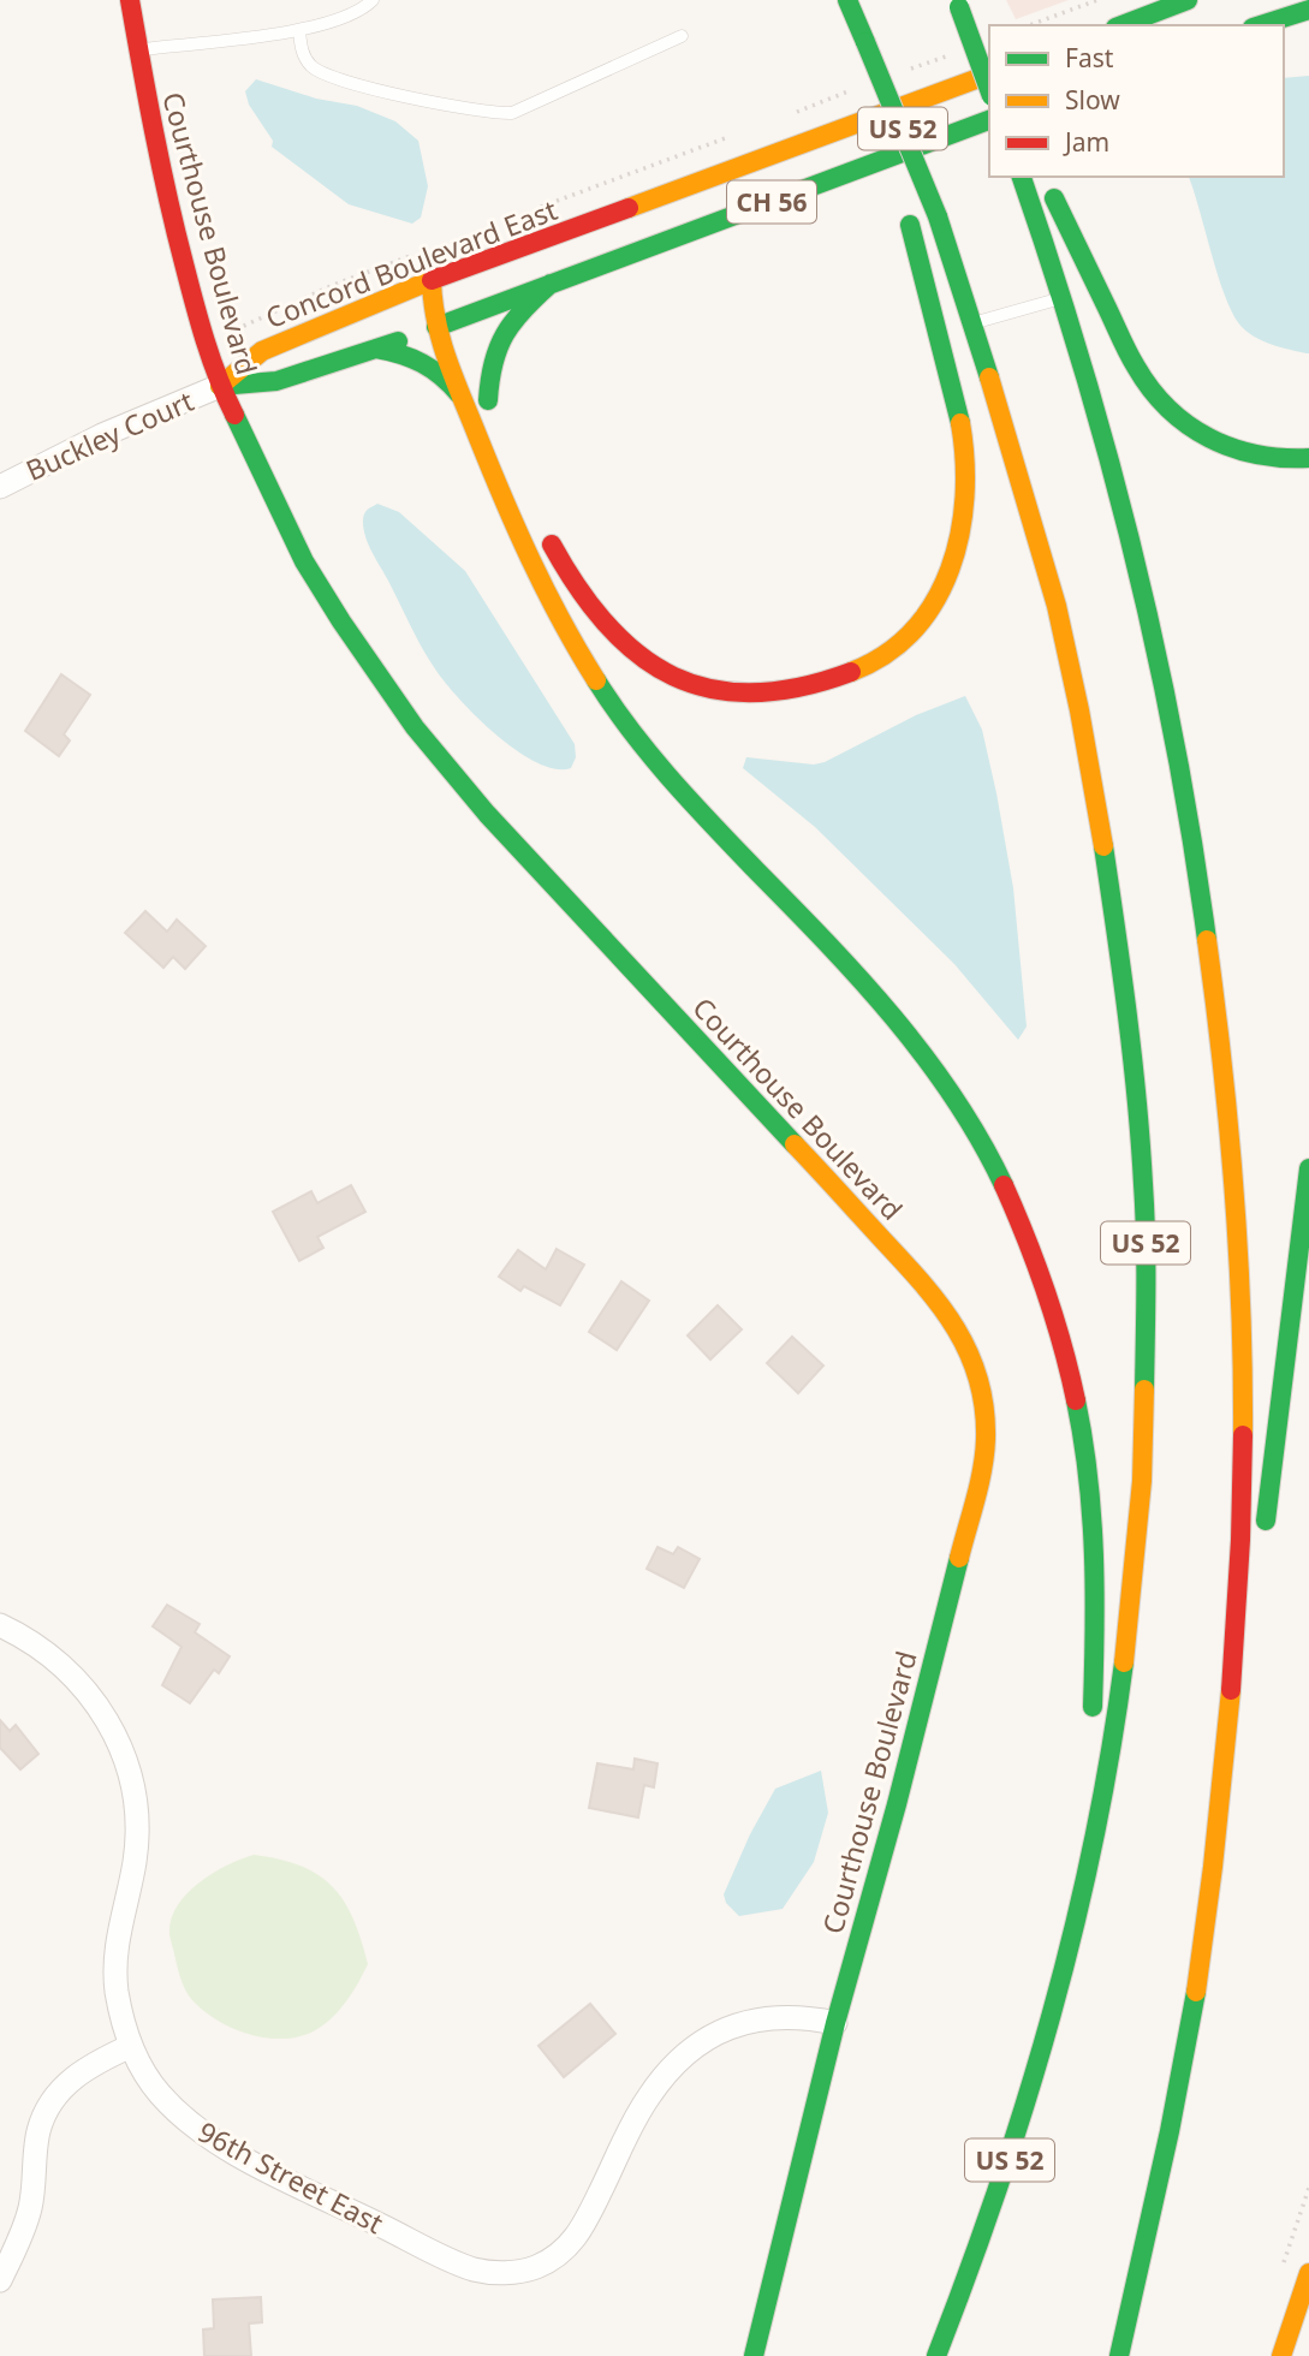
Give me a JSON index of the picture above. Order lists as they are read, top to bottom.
{
  "streets": {
    "main road": [
      "US 52",
      "CH 56",
      "Courthouse Boulevard",
      "Concord Boulevard East"
    ],
    "street": ["Buckley Court", "96th Street East"]
  },
  "crossings": [
    ["Courthouse Boulevard", "Concord Boulevard East"],
    ["Courthouse Boulevard", "Buckley Court"],
    ["Courthouse Boulevard", "96th Street East"],
    ["Concord Boulevard East", "Buckley Court"]
  ],
  "legend": ["Fast", "Slow", "Jam"]
}
